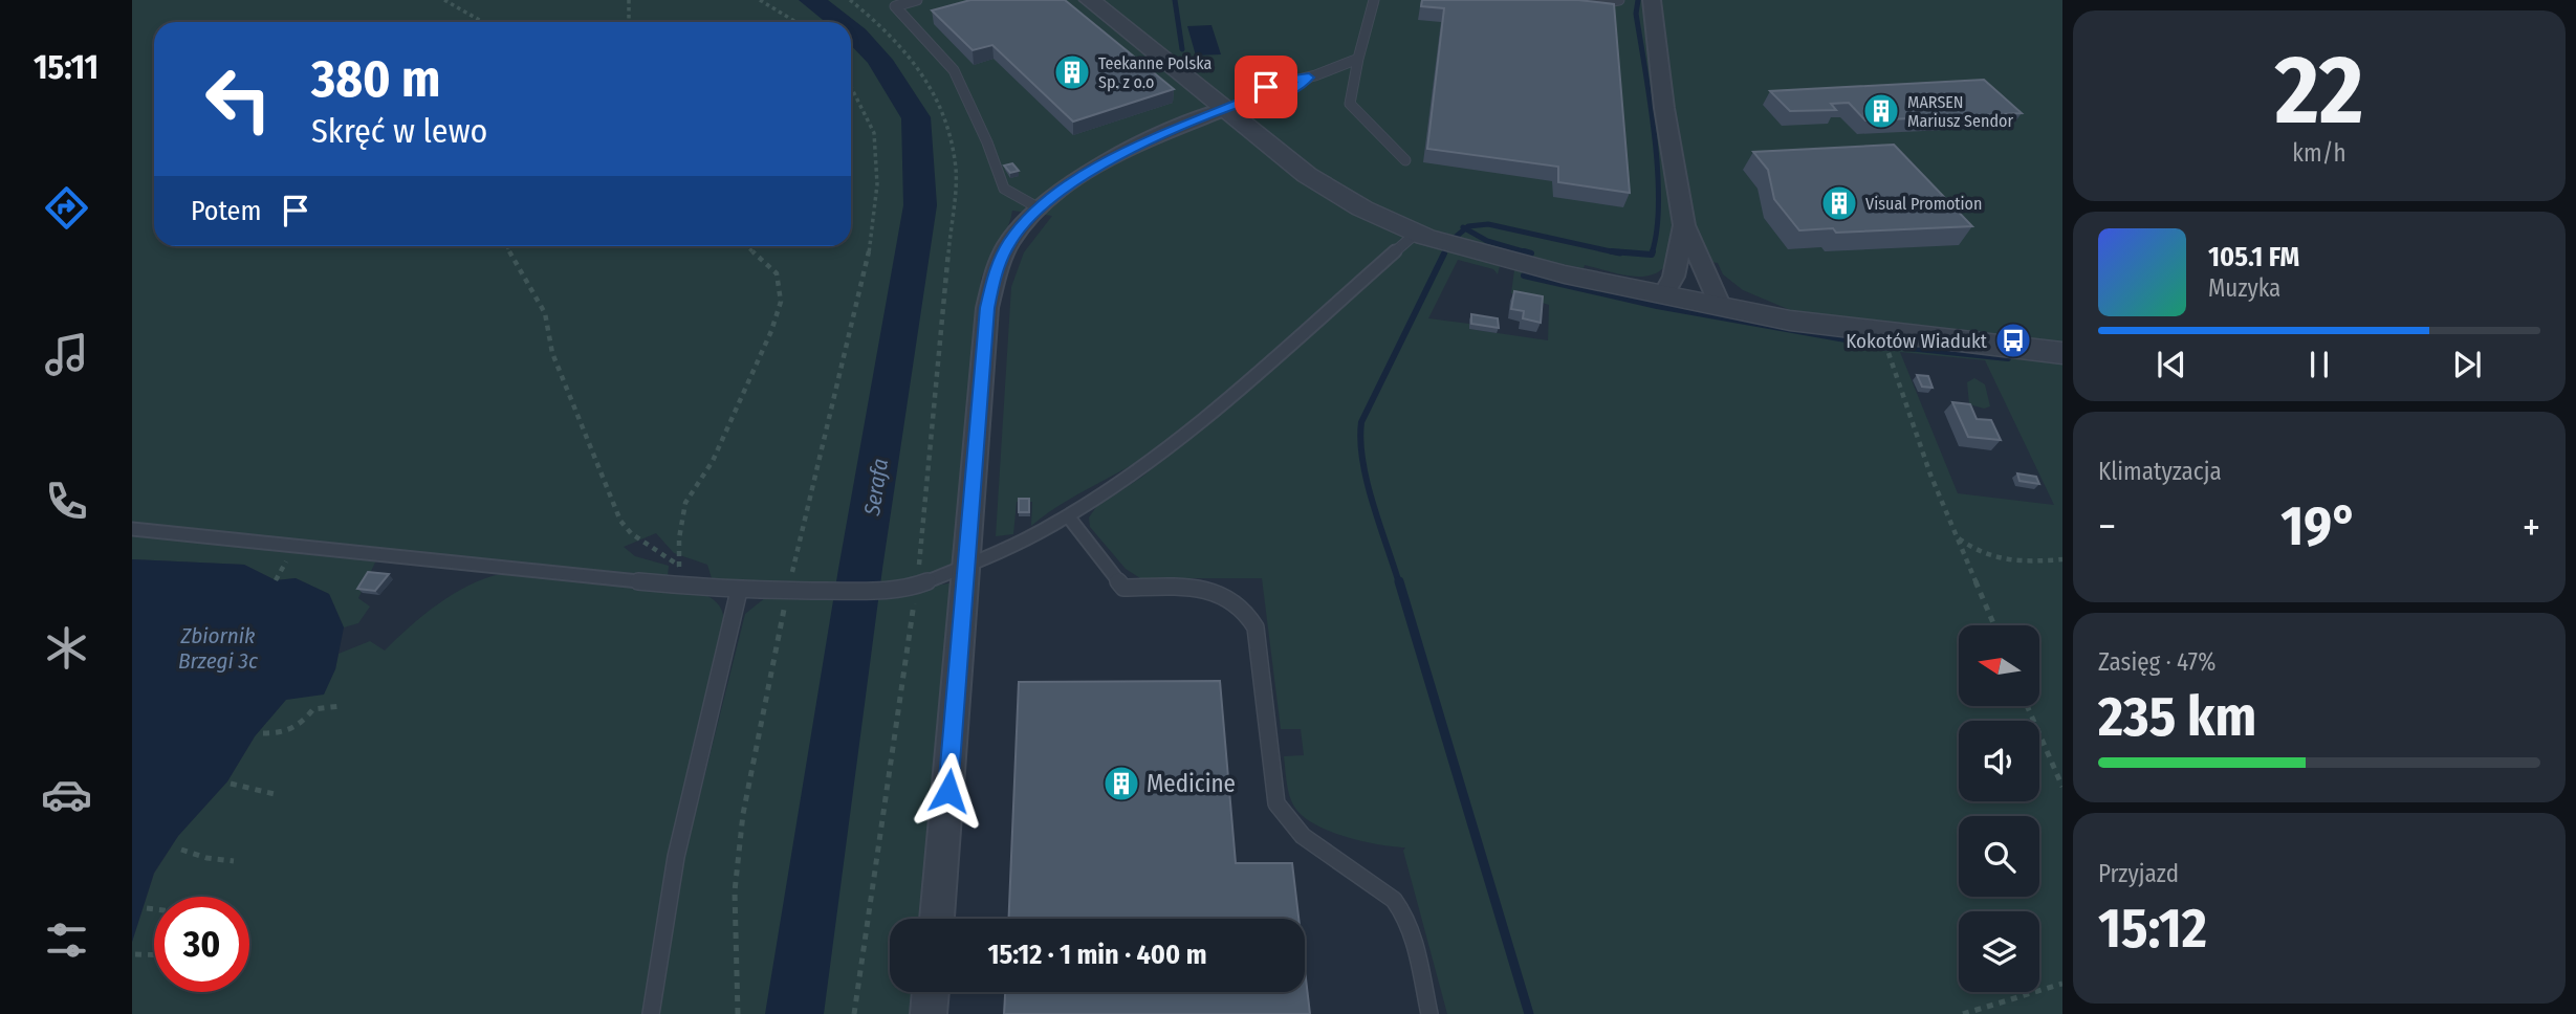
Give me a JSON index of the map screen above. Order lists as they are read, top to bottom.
{
  "water": ["Serafa", "Zbiornik Brzegi 3c"],
  "places": {
    "building": [
      "Teekanne Polska Sp. z o.o",
      "MARSEN Mariusz Sendor",
      "Visual Promotion",
      "Medicine"
    ],
    "bus stop": ["Kokotów Wiadukt"]
  },
  "north": "left",
  "page": {
    "tabs": "15:11",
    "tile": [
      ["22", "km/h"],
      "Klimatyzacja",
      ["Zasięg · 47%", "235 km"],
      ["Przyjazd", "15:12"]
    ],
    "turn": ["380 m", "Skręć w lewo"],
    "then": "Potem",
    "song": ["105.1 FM", "Muzyka"],
    "heat": ["−", "19°", "+"],
    "limit": "30",
    "trip": "15:12 · 1 min · 400 m"
  }
}
